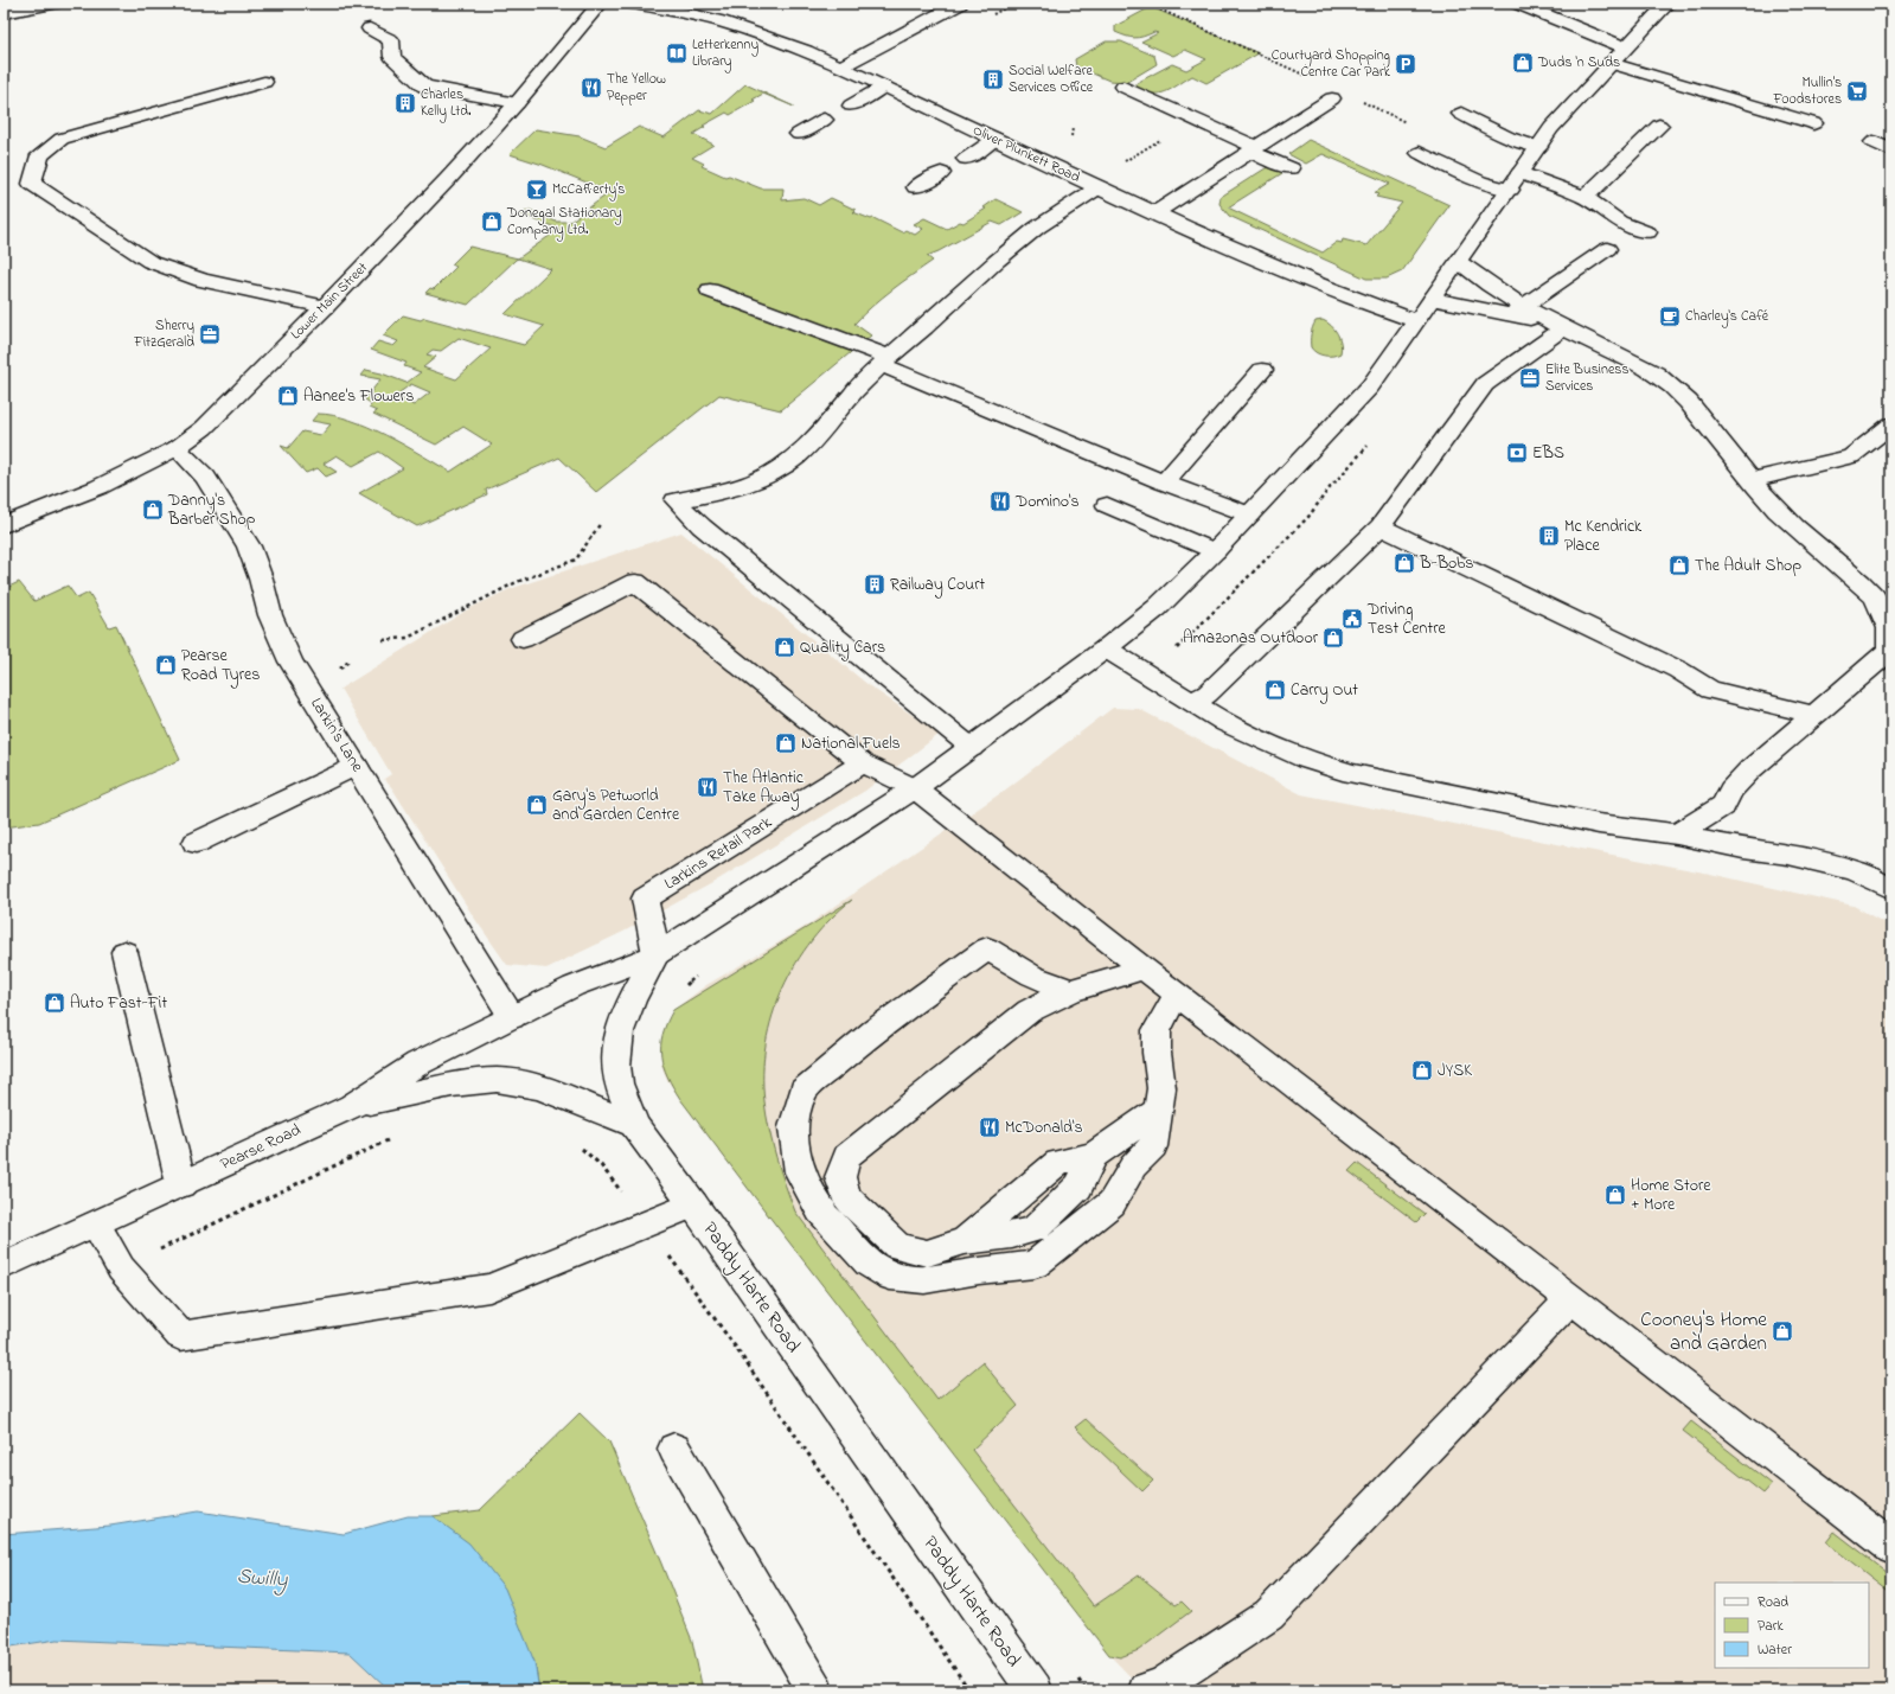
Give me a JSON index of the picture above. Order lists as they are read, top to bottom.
{
  "streets": {
    "street": [
      "Oliver Plunkett Road",
      "Lower Main Street",
      "Larkin's Lane",
      "Larkins Retail Park",
      "Pearse Road",
      "Paddy Harte Road"
    ]
  },
  "crossings": [
    ["Oliver Plunkett Road", "Pearse Road"],
    ["Lower Main Street", "Larkin's Lane"],
    ["Larkin's Lane", "Pearse Road"],
    ["Larkins Retail Park", "Pearse Road"],
    ["Larkins Retail Park", "Paddy Harte Road"],
    ["Pearse Road", "Paddy Harte Road"]
  ],
  "water": ["Swilly"],
  "places": {
    "library": ["Letterkenny Library"],
    "shop": [
      "Duds 'n Suds",
      "Donegal Stationary Company Ltd.",
      "Aanee's Flowers",
      "Danny's Barber Shop",
      "B-Bobs",
      "The Adult Shop",
      "Amazonas Outdoor",
      "Quality Cars",
      "Pearse Road Tyres",
      "Carry Out",
      "National Fuels",
      "Gary's Petworld and Garden Centre",
      "Auto Fast-Fit",
      "JYSK",
      "Home Store + More",
      "Cooney's Home and Garden"
    ],
    "parking": ["Courtyard Shopping Centre Car Park"],
    "building": [
      "Social Welfare Services Office",
      "Charles Kelly Ltd.",
      "Mc Kendrick Place",
      "Railway Court"
    ],
    "restaurant": [
      "The Yellow Pepper",
      "Domino's",
      "The Atlantic Take Away",
      "McDonald's"
    ],
    "supermarket": ["Mullin's Foodstores"],
    "bar": ["McCafferty’s"],
    "cafe": ["Charley's Café"],
    "office": ["Sherry FitzGerald", "Elite Business Services"],
    "bank": ["EBS"],
    "public building": ["Driving Test Centre"]
  },
  "legend": ["Road", "Park", "Water"]
}
